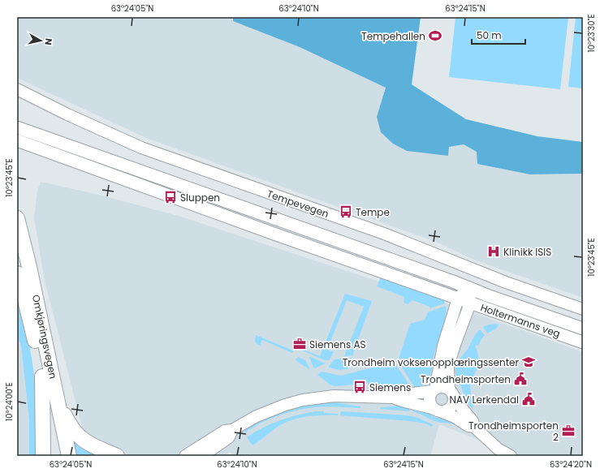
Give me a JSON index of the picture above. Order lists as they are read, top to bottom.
{
  "streets": {
    "highway": ["Omkjøringsvegen"],
    "main road": ["Holtermanns veg"],
    "street": ["Tempevegen"]
  },
  "places": {
    "sports": ["Tempehallen"],
    "bus stop": ["Sluppen", "Tempe", "Siemens"],
    "hospital": ["Klinikk ISIS"],
    "office": ["Siemens AS", "Trondheimsporten 2"],
    "school or university": ["Trondheim voksenopplæringssenter"],
    "public building": ["Trondheimsporten", "NAV Lerkendal"]
  },
  "scale_bar": "50 m",
  "north": "right",
  "coordinates": [
    "63°24'05\"N",
    "63°24'10\"N",
    "63°24'15\"N",
    "10°23'30\"E",
    "10°23'45\"E",
    "10°24'00\"E",
    "63°24'20\"N"
  ]
}
